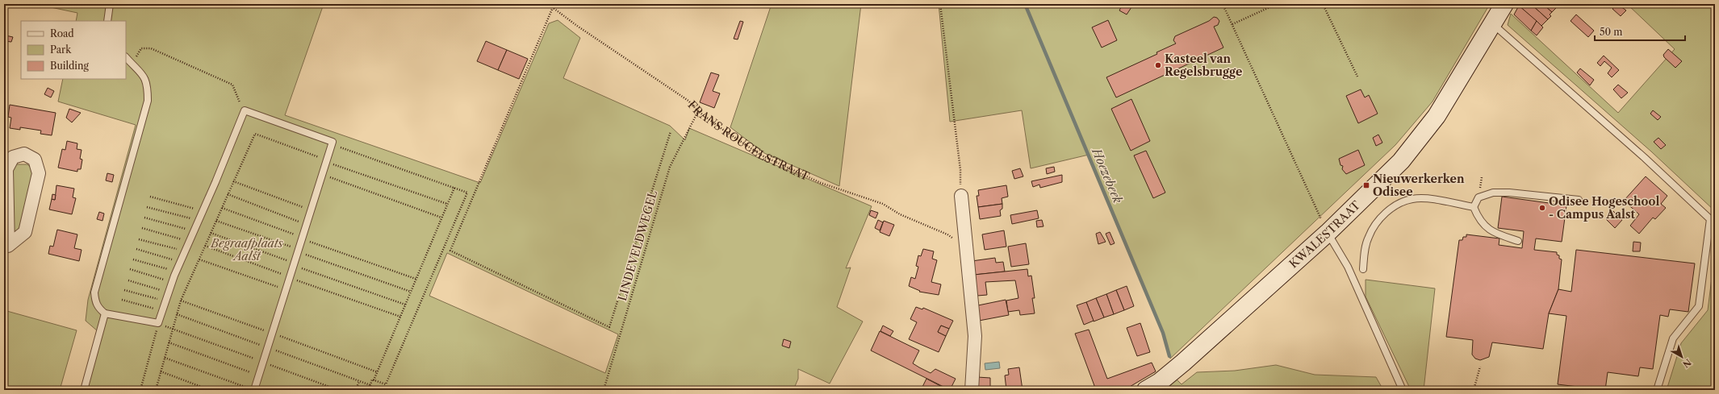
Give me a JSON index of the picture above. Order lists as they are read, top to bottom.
{
  "streets": {
    "street": ["KWALESTRAAT"],
    "path": ["FRANS ROUCELSTRAAT", "LINDEVELDWEGEL"]
  },
  "crossings": [
    ["FRANS ROUCELSTRAAT", "LINDEVELDWEGEL"]
  ],
  "water": ["Hoezebeek"],
  "parks": ["Begraafplaats Aalst"],
  "places": {
    "other": ["Kasteel van Regelsbrugge", "Odisee Hogeschool - Campus Aalst"],
    "transit": ["Nieuwerkerken Odisee"]
  },
  "legend": ["Road", "Park", "Building"],
  "scale_bar": "50 m",
  "north": "bottom right"
}
